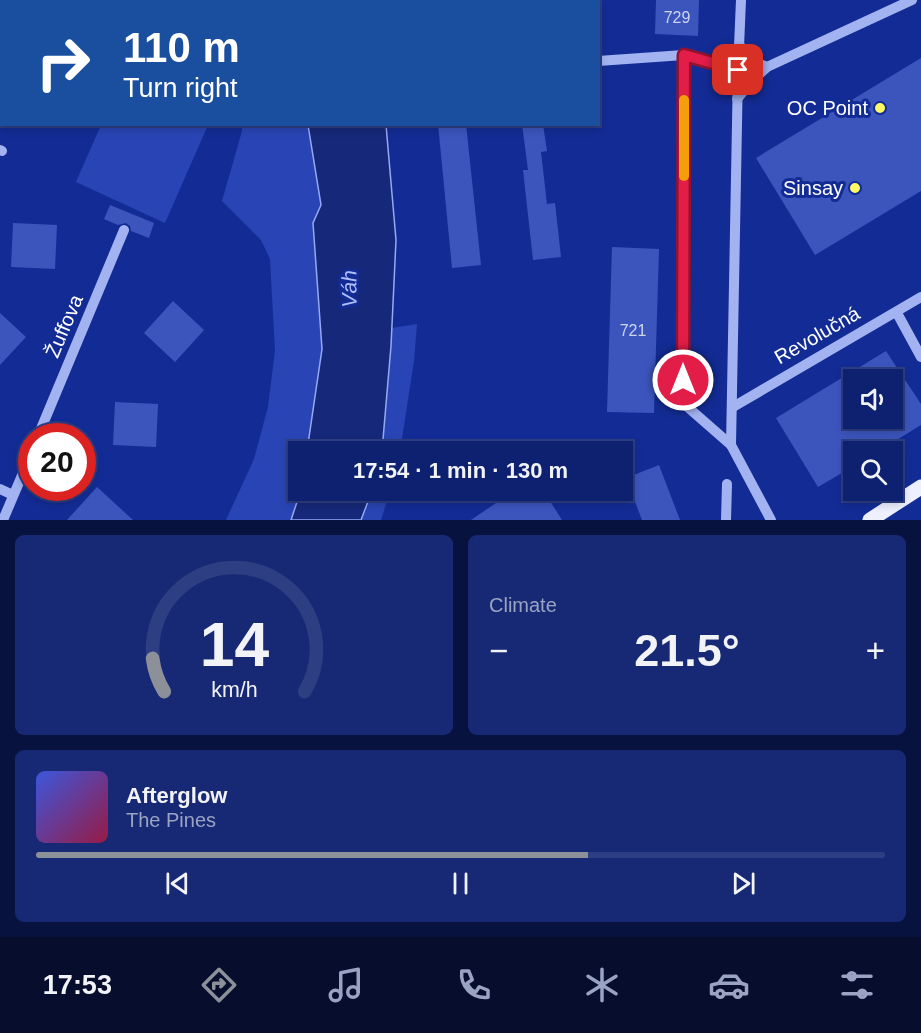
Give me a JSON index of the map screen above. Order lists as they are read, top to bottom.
{
  "streets": {
    "street": ["Žuffova", "Revolučná"]
  },
  "water": ["Váh"],
  "places": ["OC Point", "Sinsay"],
  "house_numbers": ["729", "721"],
  "page": {
    "turn": ["110 m", "Turn right"],
    "limit": "20",
    "trip": "17:54 · 1 min · 130 m",
    "tile": "Climate",
    "heat": ["−", "21.5°", "+"],
    "song": ["Afterglow", "The Pines"],
    "tabs": "17:53",
    "gauge": ["14", "km/h"]
  }
}
